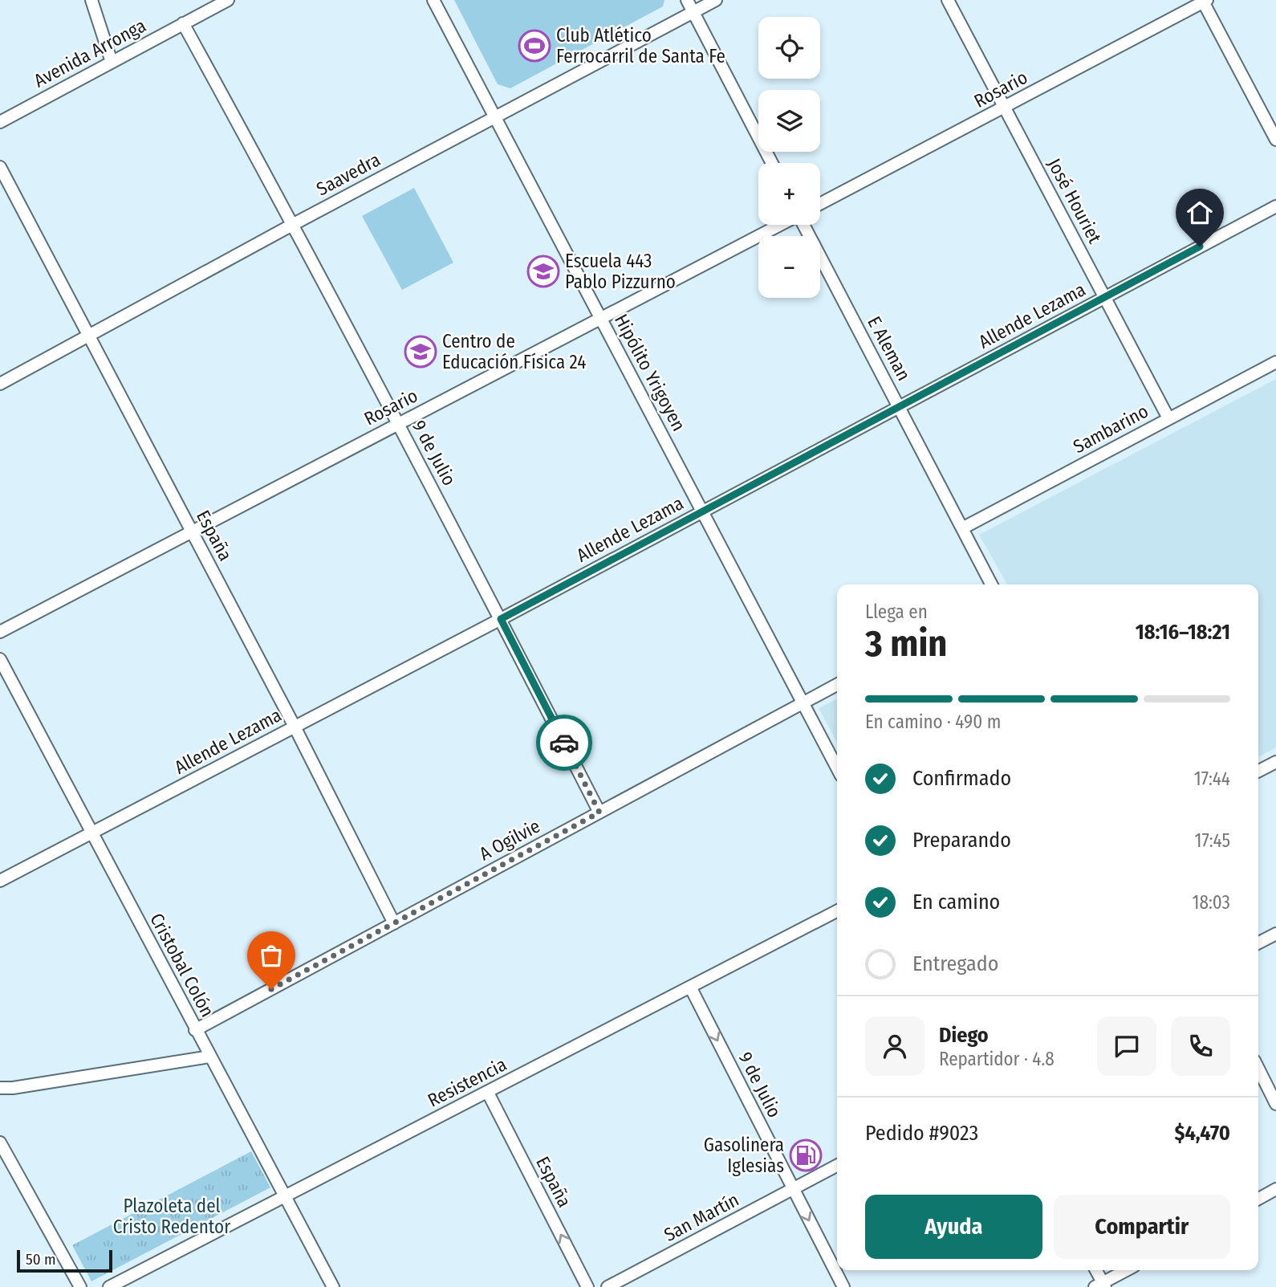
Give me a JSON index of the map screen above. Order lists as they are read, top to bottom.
{
  "streets": {
    "street": [
      "Avenida Arronga",
      "Rosario",
      "Saavedra",
      "José Houriet",
      "Allende Lezama",
      "E Aleman",
      "Hipólito Yrigoyen",
      "Sambarino",
      "9 de Julio",
      "España",
      "A Ogilvie",
      "Cristobal Colón",
      "Resistencia",
      "San Martín"
    ]
  },
  "crossings": [
    ["Avenida Arronga", "9 de Julio"],
    ["Rosario", "José Houriet"],
    ["Rosario", "Hipólito Yrigoyen"],
    ["Rosario", "9 de Julio"],
    ["Rosario", "España"],
    ["Saavedra", "Hipólito Yrigoyen"],
    ["Saavedra", "9 de Julio"],
    ["Saavedra", "España"],
    ["José Houriet", "Allende Lezama"],
    ["José Houriet", "Sambarino"],
    ["Allende Lezama", "E Aleman"],
    ["Allende Lezama", "Hipólito Yrigoyen"],
    ["Allende Lezama", "9 de Julio"],
    ["Allende Lezama", "España"],
    ["Allende Lezama", "Cristobal Colón"],
    ["E Aleman", "Sambarino"],
    ["Hipólito Yrigoyen", "A Ogilvie"],
    ["9 de Julio", "A Ogilvie"],
    ["9 de Julio", "Resistencia"],
    ["9 de Julio", "San Martín"],
    ["España", "A Ogilvie"],
    ["España", "Resistencia"],
    ["A Ogilvie", "Cristobal Colón"],
    ["Cristobal Colón", "Resistencia"]
  ],
  "parks": ["Plazoleta del Cristo Redentor"],
  "places": {
    "sports": ["Club Atlético Ferrocarril de Santa Fe"],
    "school or university": ["Escuela 443 Pablo Pizzurno", "Centro de Educación Física 24"],
    "fuel station": ["Gasolinera Iglesias"]
  },
  "scale_bar": "50 m",
  "page": {
    "map_buttons": ["+", "−"],
    "heading": ["3 min", "Llega en", "18:16–18:21"],
    "panel": [
      "Diego",
      "Repartidor · 4.8",
      "Pedido #9023",
      "$4,470"
    ],
    "bar": "En camino · 490 m",
    "list": [
      ["Confirmado", "17:44"],
      ["Preparando", "17:45"],
      ["En camino", "18:03"],
      "Entregado"
    ],
    "buttons": ["Ayuda", "Compartir"],
    "scale": "50 m"
  }
}
